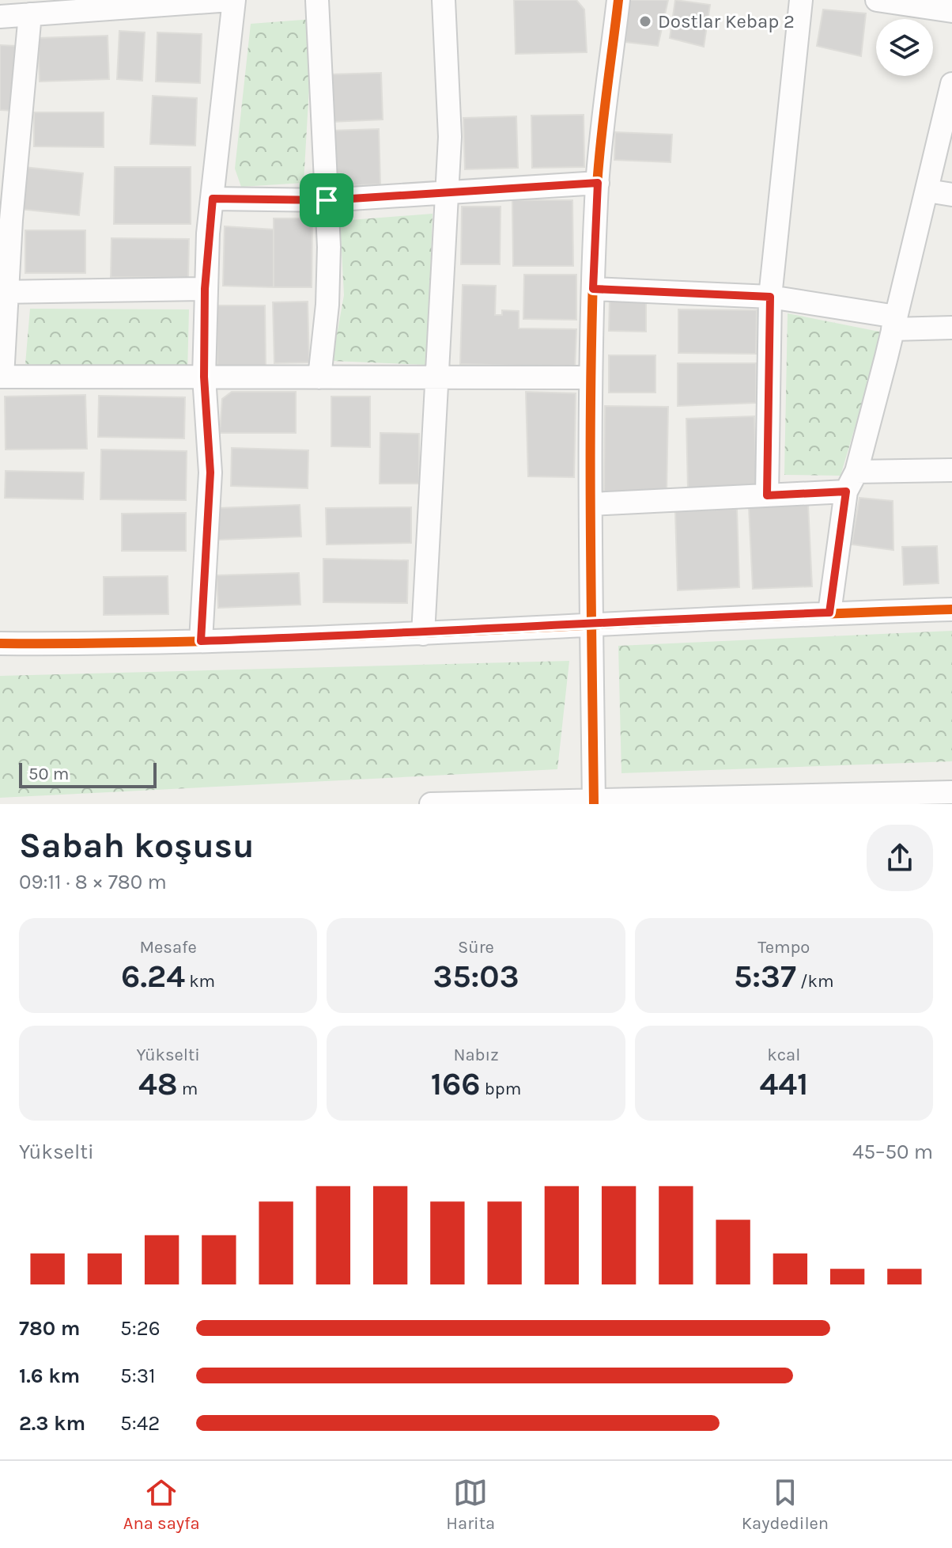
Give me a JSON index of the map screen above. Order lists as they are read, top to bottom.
{
  "places": ["Dostlar Kebap 2"],
  "scale_bar": "50 m",
  "page": {
    "scale": "50 m",
    "heading": ["Sabah koşusu", "09:11 · 8 × 780 m"],
    "stats": [
      ["Mesafe", "6.24 km"],
      ["Süre", "35:03"],
      ["Tempo", "5:37 /km"],
      ["Yükselti", "48 m"],
      ["Nabız", "166 bpm"],
      ["kcal", "441"]
    ],
    "chart": ["Yükselti", "45–50 m"],
    "list": [
      {
        "name": "780 m",
        "note": "5:26"
      },
      {
        "name": "1.6 km",
        "note": "5:31"
      },
      {
        "name": "2.3 km",
        "note": "5:42"
      }
    ],
    "tabs": ["Ana sayfa", "Harita", "Kaydedilen"]
  }
}
